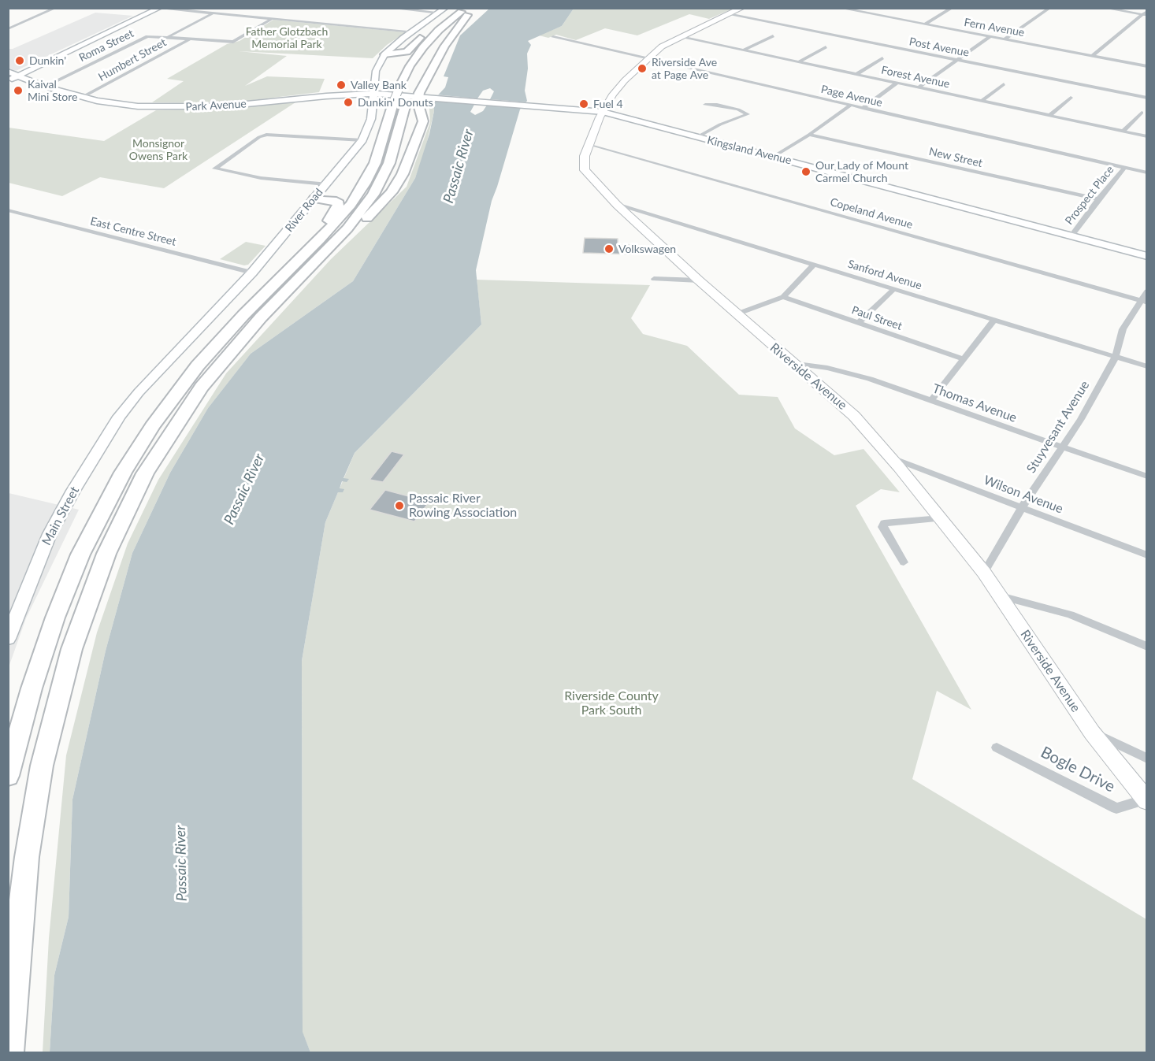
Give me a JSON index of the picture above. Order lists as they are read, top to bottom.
{
  "streets": {
    "main road": [
      "Park Avenue",
      "Kingsland Avenue",
      "River Road",
      "Riverside Avenue",
      "Main Street"
    ],
    "street": [
      "Fern Avenue",
      "Roma Street",
      "Post Avenue",
      "Humbert Street",
      "Forest Avenue",
      "Page Avenue",
      "New Street",
      "Prospect Place",
      "Copeland Avenue",
      "East Centre Street",
      "Sanford Avenue",
      "Paul Street",
      "Thomas Avenue",
      "Stuyvesant Avenue",
      "Wilson Avenue",
      "Bogle Drive"
    ]
  },
  "crossings": [
    ["Roma Street", "Park Avenue"],
    ["Post Avenue", "Riverside Avenue"],
    ["Humbert Street", "Park Avenue"],
    ["Forest Avenue", "Riverside Avenue"],
    ["Page Avenue", "Prospect Place"],
    ["Page Avenue", "Riverside Avenue"],
    ["Park Avenue", "Kingsland Avenue"],
    ["Park Avenue", "River Road"],
    ["Kingsland Avenue", "Prospect Place"],
    ["Kingsland Avenue", "Riverside Avenue"],
    ["New Street", "Prospect Place"],
    ["River Road", "East Centre Street"],
    ["River Road", "Main Street"],
    ["Copeland Avenue", "Riverside Avenue"],
    ["Copeland Avenue", "Stuyvesant Avenue"],
    ["Sanford Avenue", "Riverside Avenue"],
    ["Sanford Avenue", "Stuyvesant Avenue"],
    ["Riverside Avenue", "Thomas Avenue"],
    ["Riverside Avenue", "Stuyvesant Avenue"],
    ["Riverside Avenue", "Wilson Avenue"],
    ["Riverside Avenue", "Bogle Drive"],
    ["Thomas Avenue", "Stuyvesant Avenue"],
    ["Stuyvesant Avenue", "Wilson Avenue"]
  ],
  "water": ["Passaic River"],
  "parks": ["Father Glotzbach Memorial Park", "Monsignor Owens Park", "Riverside County Park South"],
  "places": [
    "Dunkin'",
    "Riverside Ave at Page Ave",
    "Valley Bank",
    "Kaival Mini Store",
    "Dunkin' Donuts",
    "Fuel 4",
    "Our Lady of Mount Carmel Church",
    "Volkswagen",
    "Passaic River Rowing Association"
  ]
}
